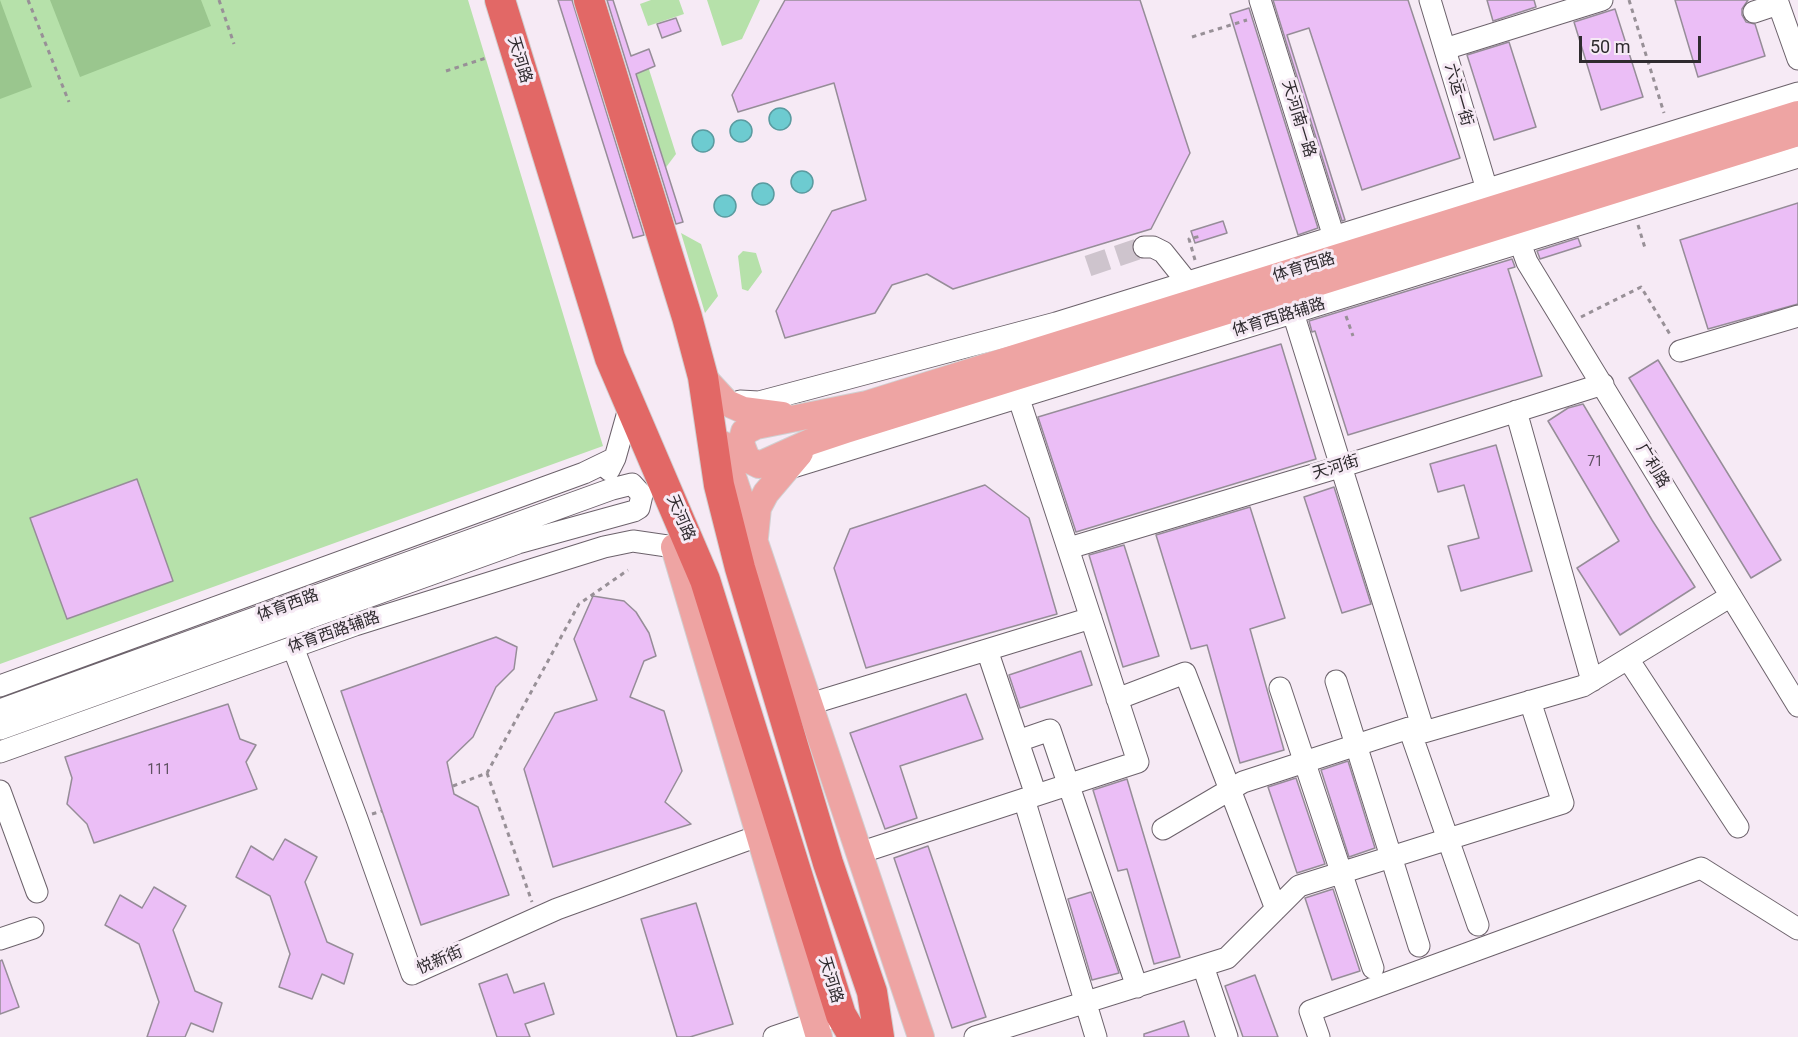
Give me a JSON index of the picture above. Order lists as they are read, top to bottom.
{
  "streets": {
    "highway": ["天河路"],
    "main road": ["体育西路"],
    "street": [
      "六运一街",
      "天河南一路",
      "体育西路辅路",
      "广利路",
      "天河街",
      "悦新街"
    ]
  },
  "crossings": [
    ["六运一街", "体育西路"],
    ["六运一街", "广利路"],
    ["天河南一路", "体育西路"],
    ["体育西路", "体育西路辅路"],
    ["体育西路", "广利路"],
    ["体育西路辅路", "悦新街"],
    ["广利路", "天河街"]
  ],
  "house_numbers": ["71", "111"],
  "scale_bar": "50 m"
}
